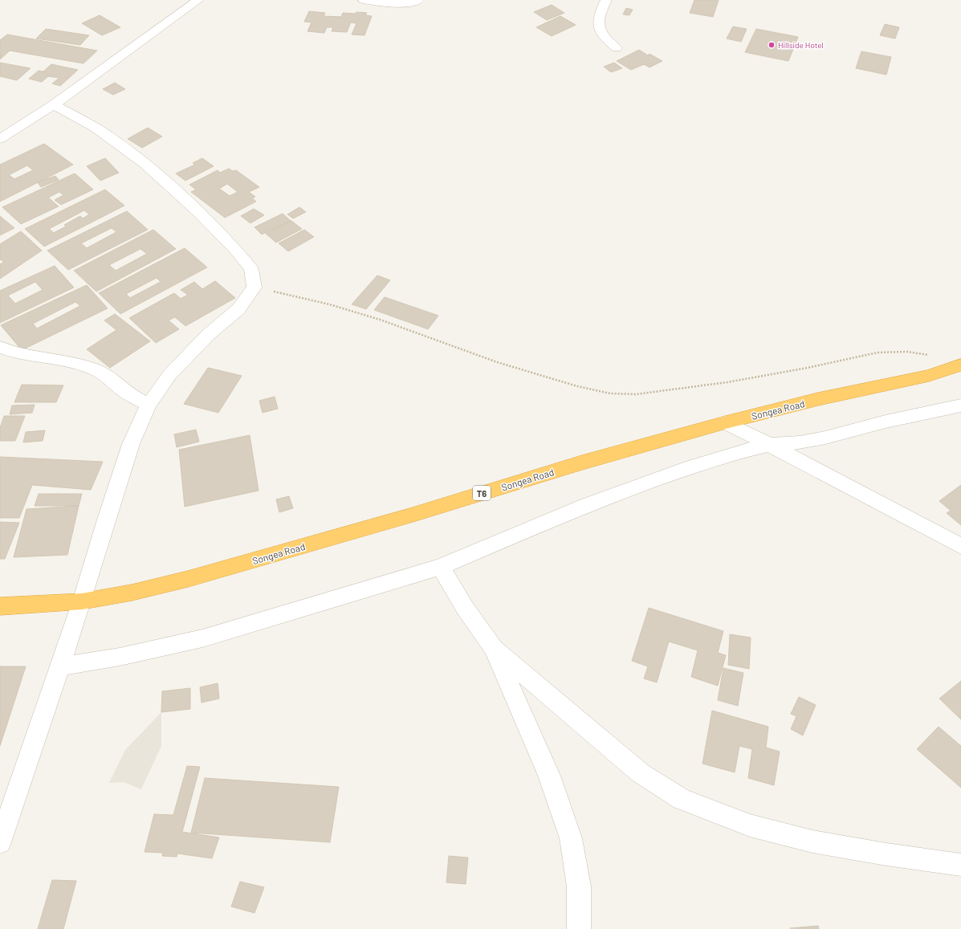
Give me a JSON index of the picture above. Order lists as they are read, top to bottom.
{
  "streets": {
    "highway": ["Songea Road", "T6"]
  },
  "places": ["Hillside Hotel"]
}
